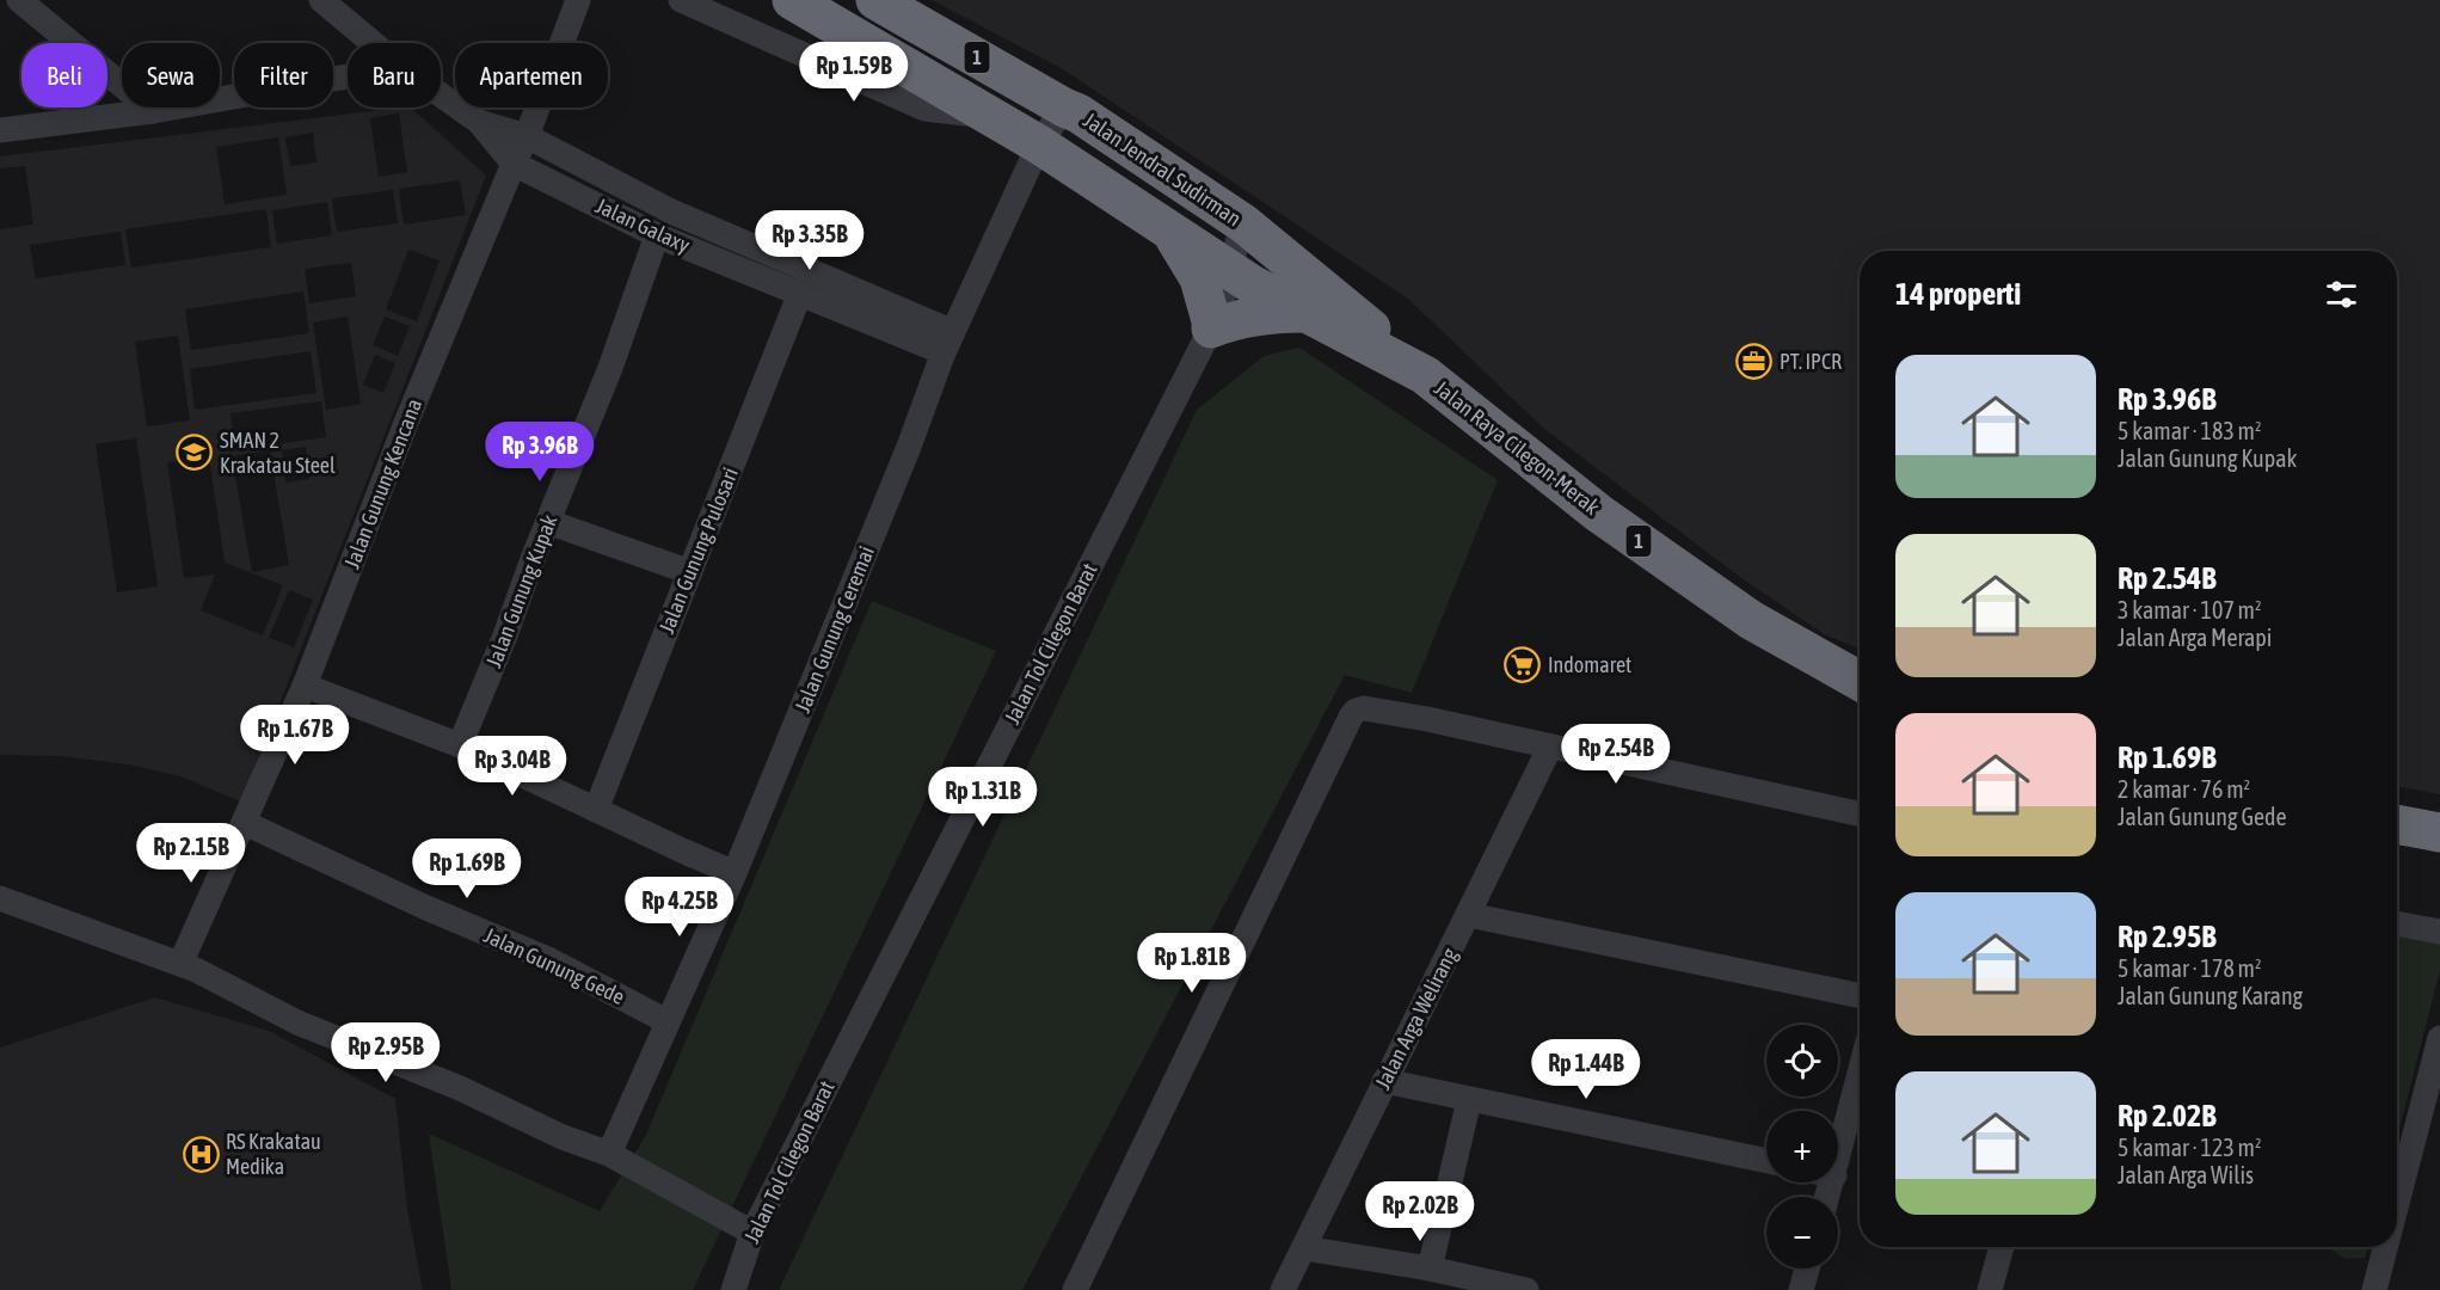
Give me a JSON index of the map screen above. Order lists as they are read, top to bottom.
{
  "streets": {
    "highway": ["1", "Jalan Jendral Sudirman", "Jalan Raya Cilegon-Merak"],
    "street": [
      "Jalan Galaxy",
      "Jalan Gunung Kencana",
      "Jalan Gunung Pulosari",
      "Jalan Gunung Kupak",
      "Jalan Gunung Ceremai",
      "Jalan Tol Cilegon Barat",
      "Jalan Gunung Gede",
      "Jalan Arga Welirang"
    ]
  },
  "crossings": [
    ["1", "Jalan Raya Cilegon-Merak"],
    ["1", "Jalan Gunung Ceremai"],
    ["Jalan Jendral Sudirman", "Jalan Raya Cilegon-Merak"],
    ["Jalan Jendral Sudirman", "Jalan Gunung Ceremai"],
    ["Jalan Galaxy", "Jalan Gunung Kencana"],
    ["Jalan Galaxy", "Jalan Gunung Pulosari"],
    ["Jalan Galaxy", "Jalan Gunung Kupak"],
    ["Jalan Galaxy", "Jalan Gunung Ceremai"],
    ["Jalan Gunung Kencana", "Jalan Gunung Gede"],
    ["Jalan Gunung Ceremai", "Jalan Gunung Gede"]
  ],
  "places": {
    "office": ["PT. IPCR"],
    "school or university": ["SMAN 2 Krakatau Steel"],
    "supermarket": ["Indomaret"],
    "hospital": ["RS Krakatau Medika"]
  },
  "page": {
    "price": [
      "Rp 1.59B",
      "Rp 3.35B",
      "Rp 3.96B",
      "Rp 1.67B",
      "Rp 2.54B",
      "Rp 3.04B",
      "Rp 1.31B",
      "Rp 2.15B",
      "Rp 1.69B",
      "Rp 4.25B",
      "Rp 1.81B",
      "Rp 2.95B",
      "Rp 1.44B",
      "Rp 2.02B"
    ],
    "chip": [
      "Beli",
      "Sewa",
      "Filter",
      "Baru",
      "Apartemen"
    ],
    "heading": "14 properti",
    "list": [
      {
        "name": "Rp 3.96B",
        "note": "5 kamar · 183 m² · Jalan Gunung Kupak"
      },
      {
        "name": "Rp 2.54B",
        "note": "3 kamar · 107 m² · Jalan Arga Merapi"
      },
      {
        "name": "Rp 1.69B",
        "note": "2 kamar · 76 m² · Jalan Gunung Gede"
      },
      {
        "name": "Rp 2.95B",
        "note": "5 kamar · 178 m² · Jalan Gunung Karang"
      },
      {
        "name": "Rp 2.02B",
        "note": "5 kamar · 123 m² · Jalan Arga Wilis"
      }
    ],
    "map_buttons": ["+", "−"]
  }
}
